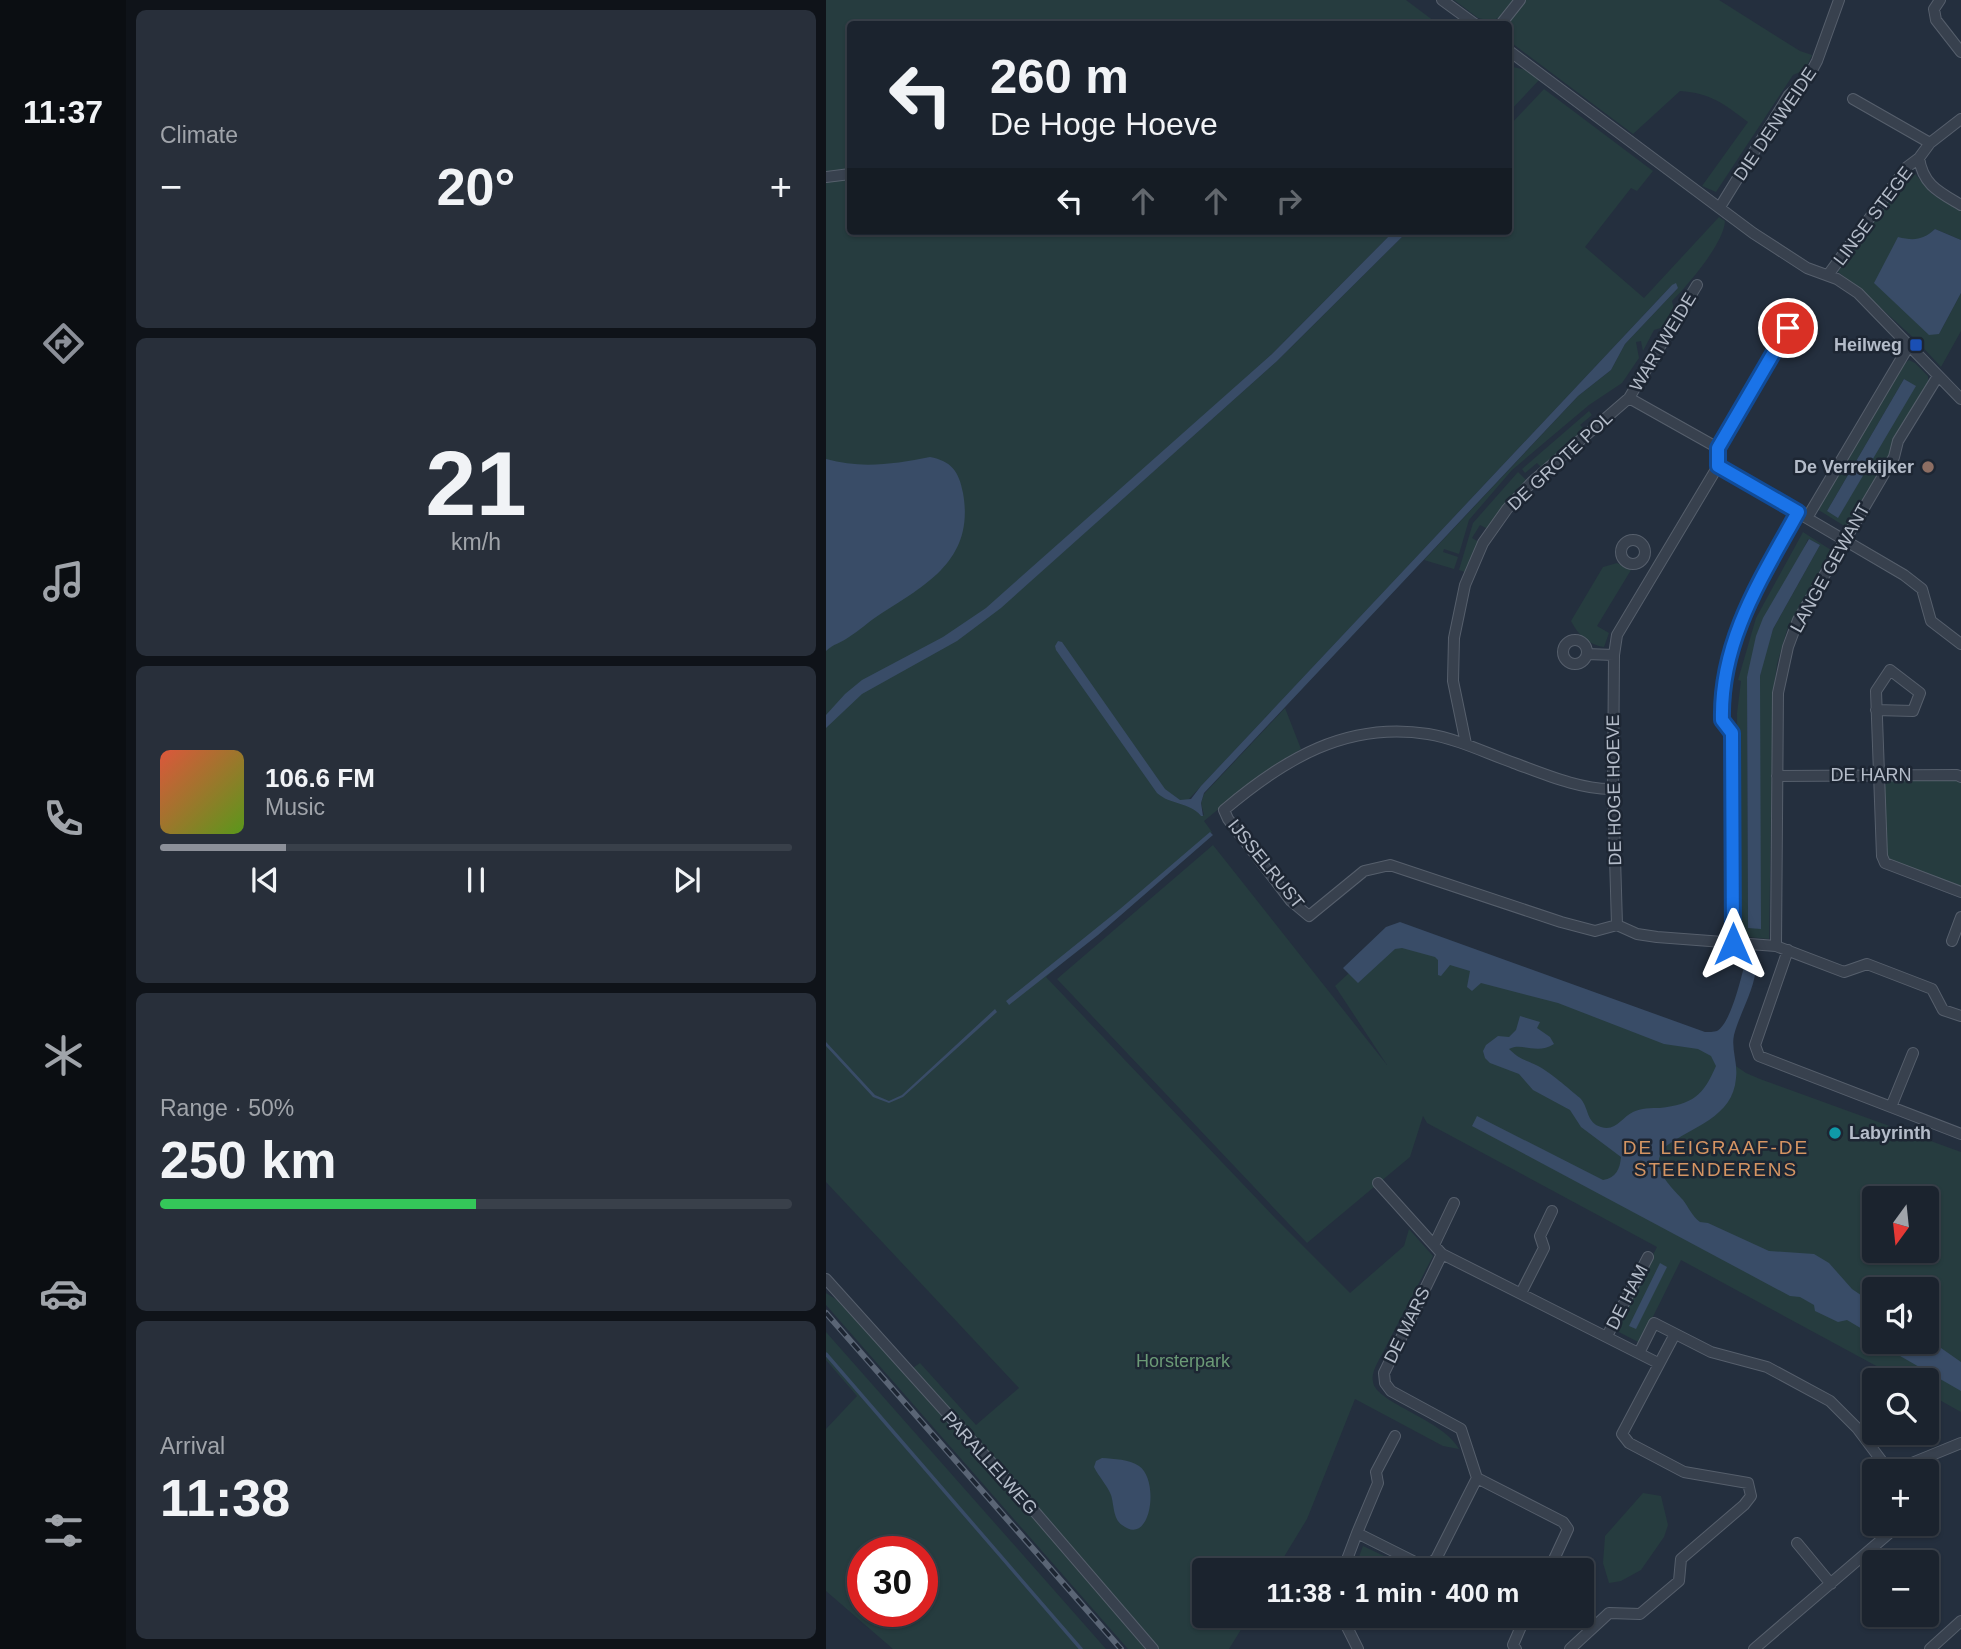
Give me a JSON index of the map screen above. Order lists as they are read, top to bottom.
{
  "streets": {
    "street": [
      "DIE DENWEIDE",
      "LINSE STEGE",
      "WARTWEIDE",
      "DE GROTE POL",
      "LANGE GEWANT",
      "DE HARN",
      "DE HOGE HOEVE",
      "IJSSELRUST",
      "DE HAM",
      "DE MARS",
      "PARALLELWEG"
    ]
  },
  "crossings": [
    ["WARTWEIDE", "DE GROTE POL"],
    ["DE GROTE POL", "IJSSELRUST"],
    ["LANGE GEWANT", "DE HARN"],
    ["DE HOGE HOEVE", "IJSSELRUST"]
  ],
  "districts": ["DE LEIGRAAF-DE STEENDERENS"],
  "parks": ["Horsterpark"],
  "places": {
    "transit": ["Heilweg"],
    "other": ["De Verrekijker", "Labyrinth"]
  },
  "north": "bottom",
  "page": {
    "tabs": "11:37",
    "tile": [
      "Climate",
      ["21", "km/h"],
      ["Range · 50%", "250 km"],
      ["Arrival", "11:38"]
    ],
    "turn": ["260 m", "De Hoge Hoeve"],
    "heat": ["−", "20°", "+"],
    "song": ["106.6 FM", "Music"],
    "map_buttons": ["+", "−"],
    "limit": "30",
    "trip": "11:38 · 1 min · 400 m"
  }
}
